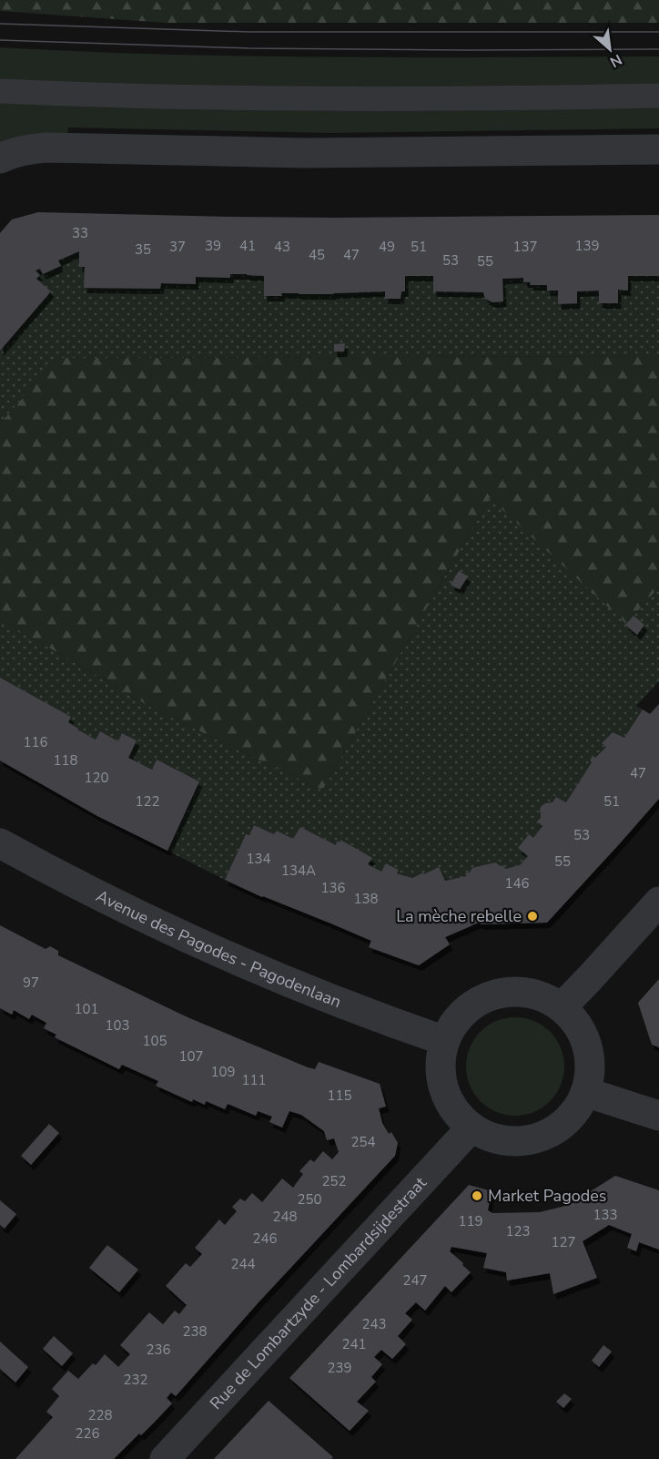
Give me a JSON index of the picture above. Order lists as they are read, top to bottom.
{
  "streets": {
    "street": ["Avenue des Pagodes - Pagodenlaan", "Rue de Lombartzyde - Lombardsijdestraat"]
  },
  "crossings": [
    ["Avenue des Pagodes - Pagodenlaan", "Rue de Lombartzyde - Lombardsijdestraat"]
  ],
  "places": ["La mèche rebelle", "Market Pagodes"],
  "house_numbers": [
    "33",
    "39",
    "41",
    "139",
    "37",
    "43",
    "49",
    "51",
    "137",
    "35",
    "45",
    "47",
    "53",
    "55",
    "116",
    "118",
    "47",
    "120",
    "122",
    "51",
    "53",
    "134",
    "55",
    "134A",
    "146",
    "136",
    "138",
    "97",
    "101",
    "103",
    "105",
    "107",
    "109",
    "111",
    "115",
    "254",
    "252",
    "250",
    "133",
    "248",
    "119",
    "123",
    "246",
    "127",
    "244",
    "247",
    "243",
    "238",
    "241",
    "236",
    "239",
    "232",
    "228",
    "226"
  ],
  "north": "bottom right"
}
